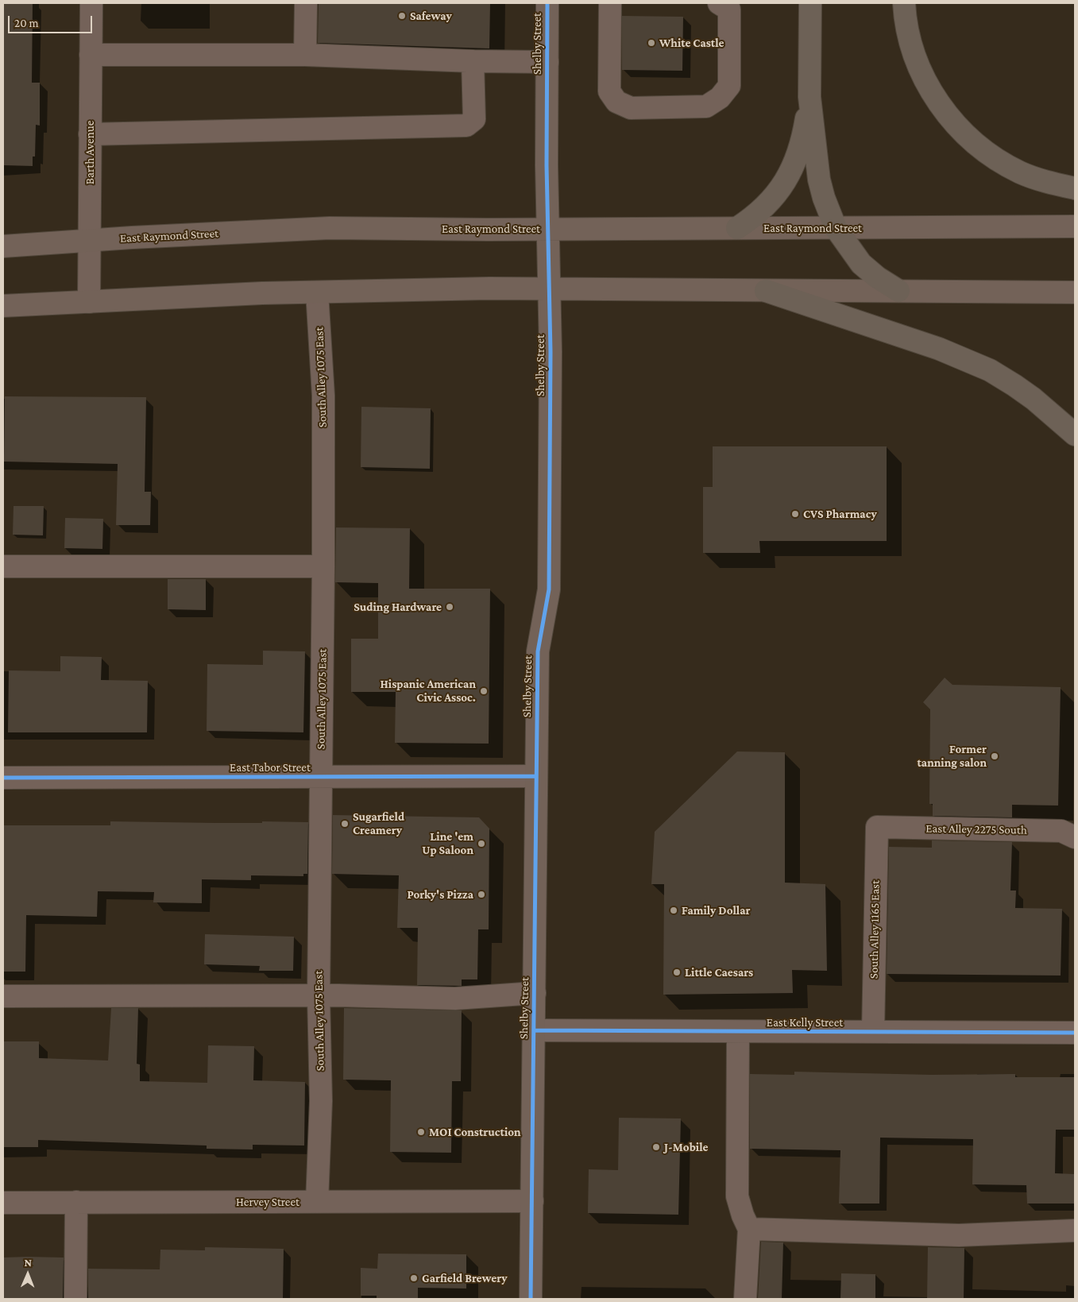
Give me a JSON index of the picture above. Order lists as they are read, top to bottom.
{
  "streets": {
    "main road": ["Shelby Street", "East Raymond Street"],
    "street": [
      "Barth Avenue",
      "South Alley 1075 East",
      "East Tabor Street",
      "East Alley 2275 South",
      "South Alley 1165 East",
      "East Kelly Street",
      "Hervey Street"
    ]
  },
  "crossings": [
    ["Shelby Street", "East Raymond Street"],
    ["Shelby Street", "East Tabor Street"],
    ["Shelby Street", "East Kelly Street"],
    ["Shelby Street", "Hervey Street"],
    ["Barth Avenue", "East Raymond Street"],
    ["South Alley 1075 East", "East Tabor Street"],
    ["South Alley 1075 East", "Hervey Street"],
    ["East Alley 2275 South", "South Alley 1165 East"],
    ["South Alley 1165 East", "East Kelly Street"]
  ],
  "places": [
    "Safeway",
    "White Castle",
    "CVS Pharmacy",
    "Suding Hardware",
    "Hispanic American Civic Assoc.",
    "Former tanning salon",
    "Sugarfield Creamery",
    "Line 'em Up Saloon",
    "Porky's Pizza",
    "Family Dollar",
    "Little Caesars",
    "MOI Construction",
    "J-Mobile",
    "Garfield Brewery"
  ],
  "scale_bar": "20 m",
  "north": "top"
}
